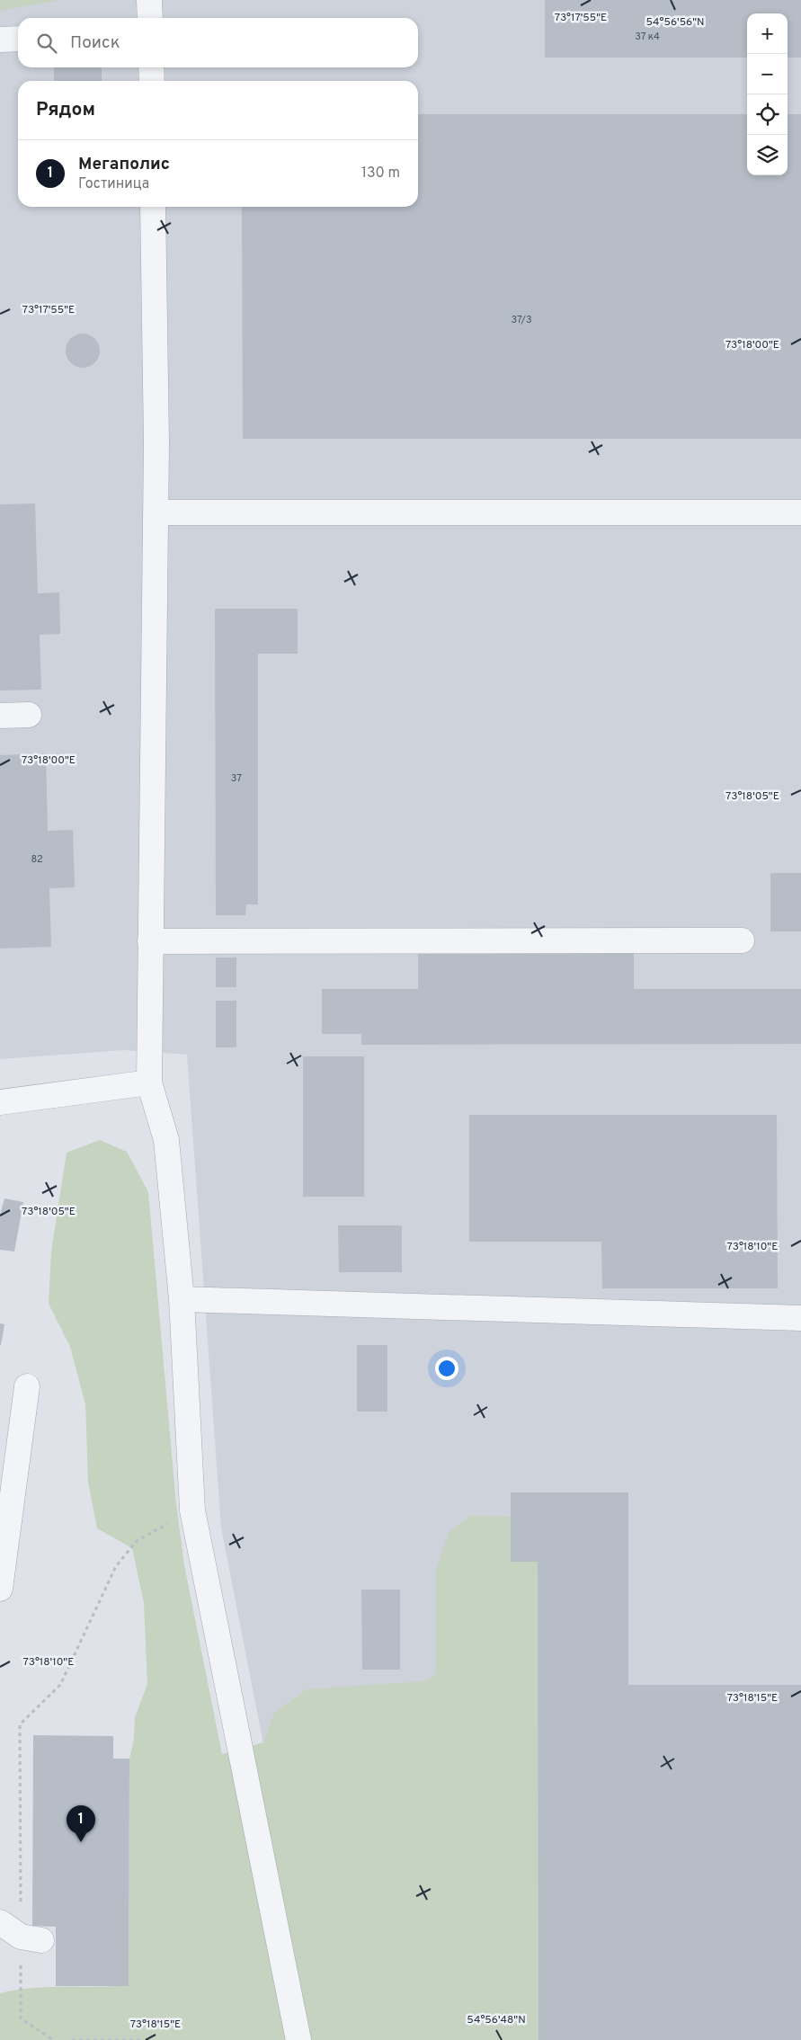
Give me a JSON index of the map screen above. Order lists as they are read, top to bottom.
{
  "house_numbers": [
    "37 к4",
    "37/3",
    "37",
    "82"
  ],
  "page": {
    "map_buttons": ["+", "−"],
    "search": "Поиск",
    "heading": "Рядом",
    "list": [
      {
        "mark": "1",
        "name": "Мегаполис",
        "note": "Гостиница",
        "value": "130 m"
      }
    ],
    "pins": "1"
  },
  "coordinates": [
    "73°17'55\"E",
    "54°56'56\"N",
    "73°18'00\"E",
    "73°18'05\"E",
    "73°18'10\"E",
    "73°18'15\"E",
    "54°56'48\"N"
  ]
}
